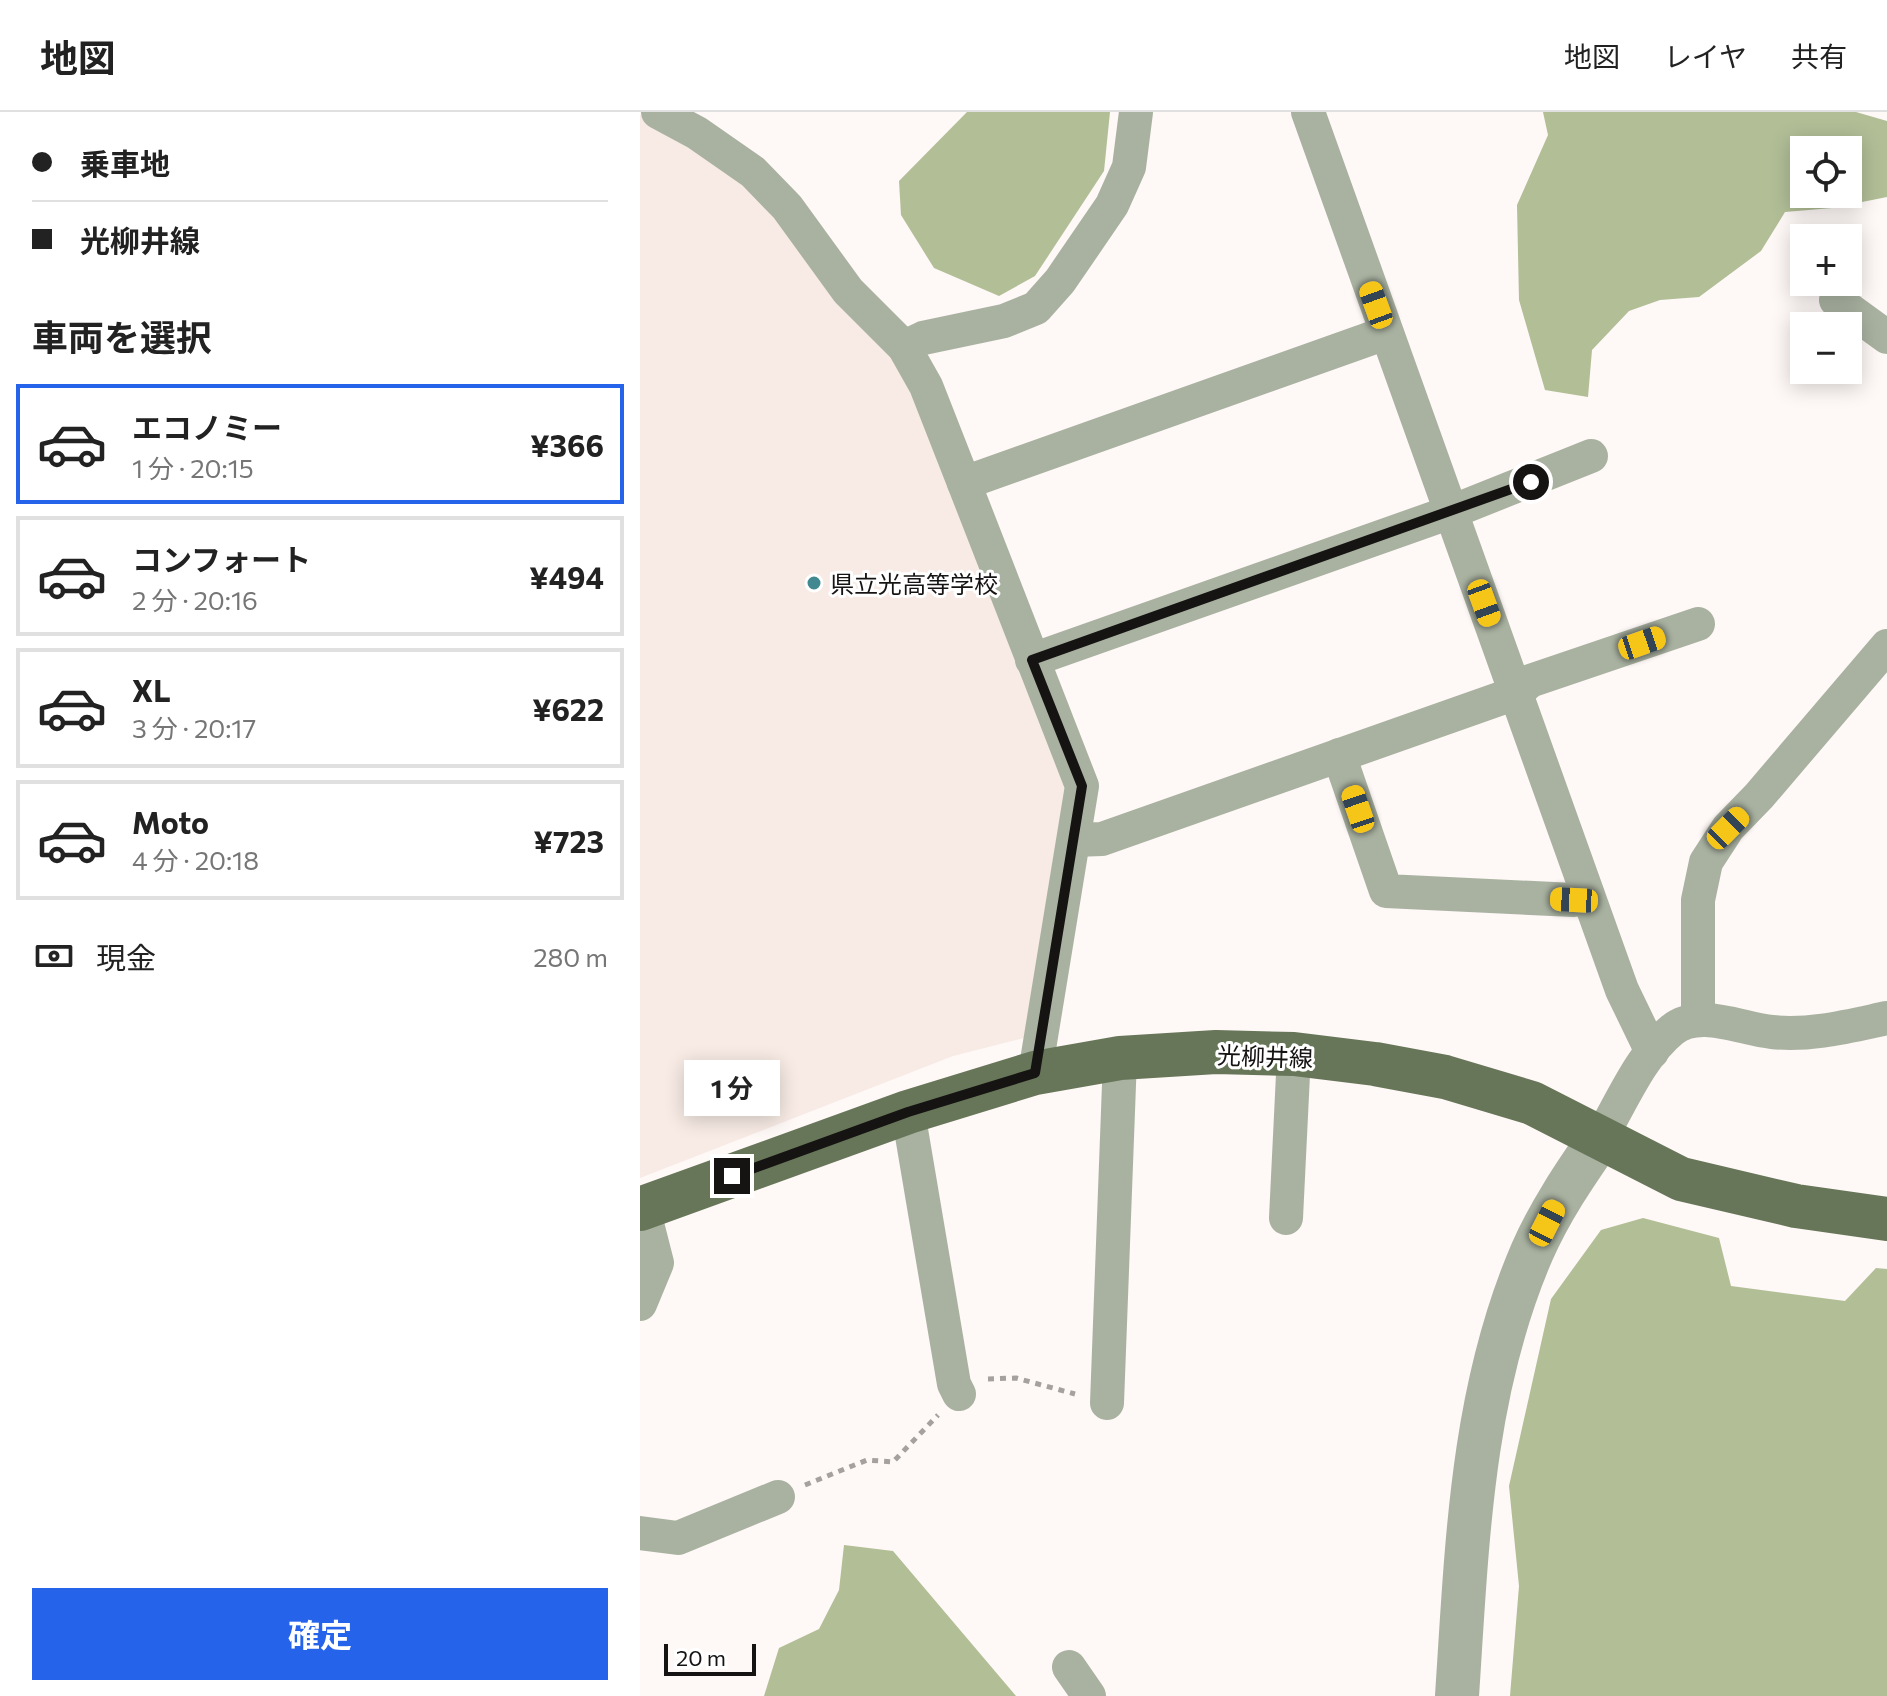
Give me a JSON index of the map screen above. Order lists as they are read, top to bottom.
{
  "streets": {
    "main road": ["光柳井線"]
  },
  "places": ["県立光高等学校"],
  "scale_bar": "20 m",
  "page": {
    "header": "地図",
    "nav": ["地図", "レイヤ", "共有"],
    "banner": ["乗車地", "光柳井線"],
    "map_buttons": ["+", "−"],
    "heading": "車両を選択",
    "list": [
      {
        "name": "エコノミー",
        "note": "1 分 · 20:15",
        "value": "¥366"
      },
      {
        "name": "コンフォート",
        "note": "2 分 · 20:16",
        "value": "¥494"
      },
      {
        "name": "XL",
        "note": "3 分 · 20:17",
        "value": "¥622"
      },
      {
        "name": "Moto",
        "note": "4 分 · 20:18",
        "value": "¥723"
      }
    ],
    "pay": ["現金", "280 m"],
    "bubble": "1 分",
    "buttons": "確定",
    "scale": "20 m"
  }
}
